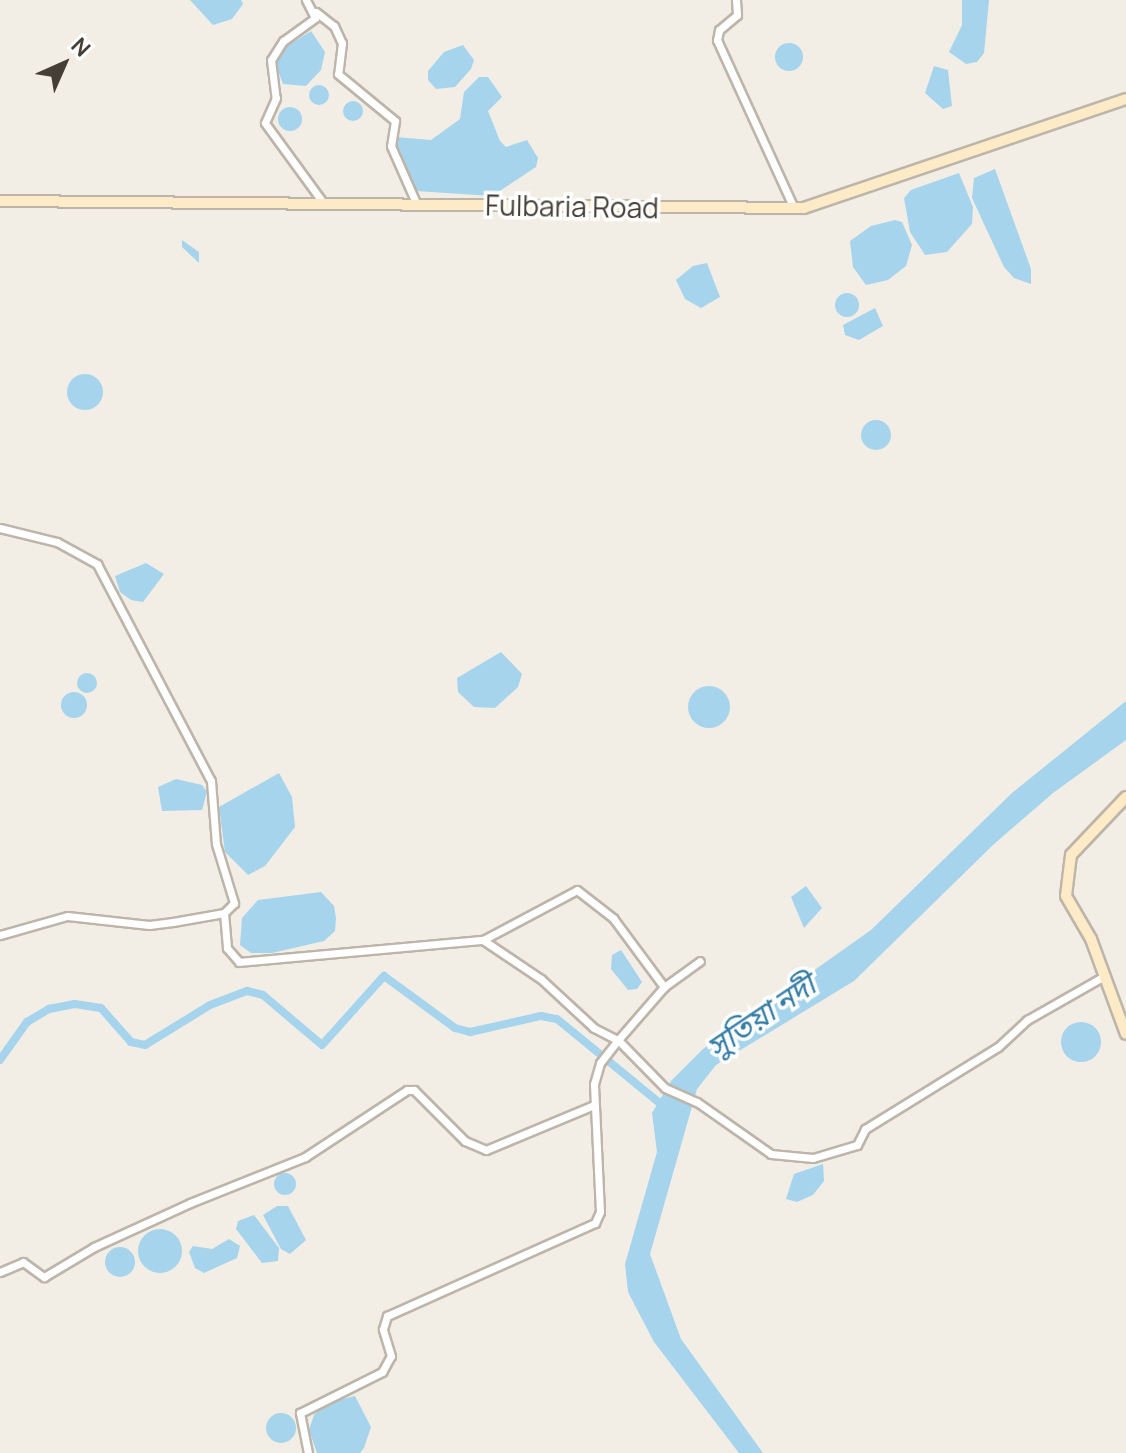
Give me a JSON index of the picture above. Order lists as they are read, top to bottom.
{
  "streets": {
    "main road": ["Fulbaria Road"]
  },
  "water": ["সুতিয়া নদী"],
  "north": "top right"
}
